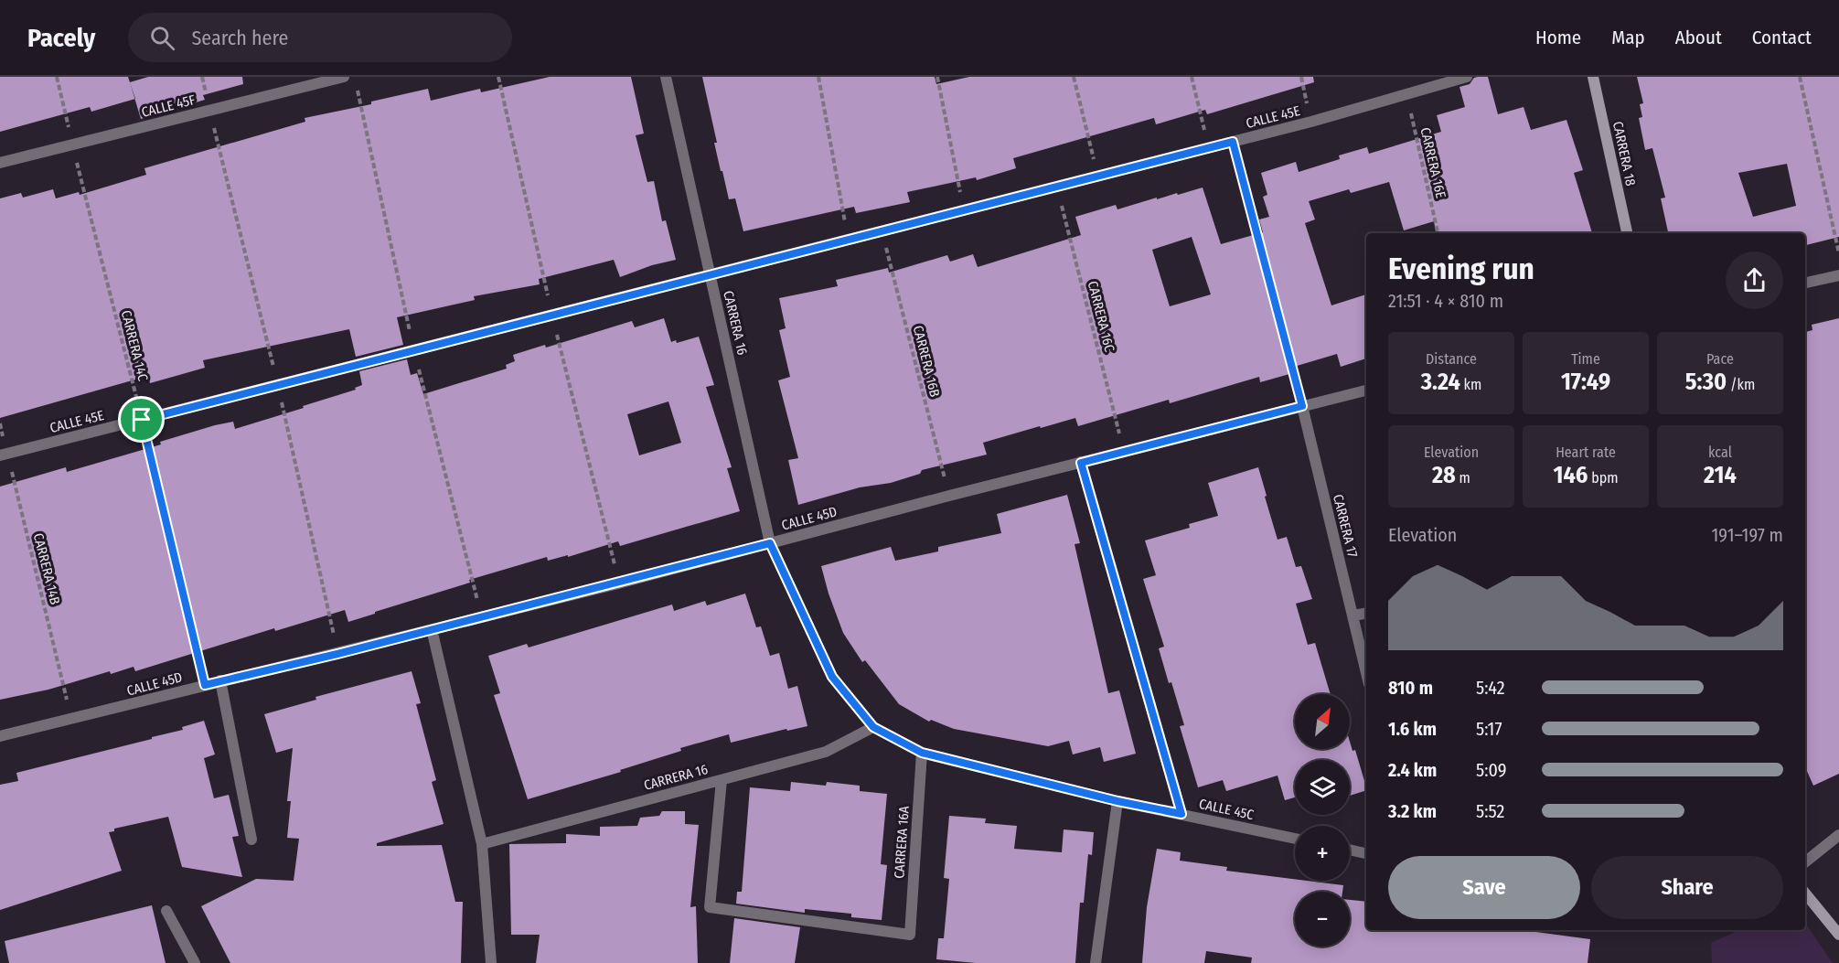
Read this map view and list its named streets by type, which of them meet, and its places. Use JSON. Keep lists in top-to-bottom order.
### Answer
{
  "streets": {
    "street": [
      "CALLE 45F",
      "CALLE 45E",
      "CARRERA 18",
      "CARRERA 16",
      "CALLE 45D",
      "CARRERA 17",
      "CALLE 45C",
      "CARRERA 16A"
    ],
    "path": [
      "CARRERA 16E",
      "CARRERA 16C",
      "CARRERA 14C",
      "CARRERA 16B",
      "CARRERA 14B"
    ]
  },
  "crossings": [
    ["CALLE 45F", "CARRERA 14C"],
    ["CALLE 45E", "CARRERA 16E"],
    ["CALLE 45E", "CARRERA 16C"],
    ["CALLE 45E", "CARRERA 16"],
    ["CALLE 45E", "CARRERA 14C"],
    ["CALLE 45E", "CARRERA 16B"],
    ["CALLE 45E", "CARRERA 14B"],
    ["CARRERA 16C", "CALLE 45D"],
    ["CARRERA 16", "CALLE 45D"],
    ["CARRERA 16", "CALLE 45C"],
    ["CARRERA 16", "CARRERA 16A"],
    ["CARRERA 14C", "CALLE 45D"],
    ["CARRERA 16B", "CALLE 45D"],
    ["CALLE 45D", "CARRERA 17"],
    ["CALLE 45D", "CARRERA 14B"],
    ["CALLE 45D", "CALLE 45C"],
    ["CALLE 45C", "CARRERA 16A"]
  ],
  "north": "top right",
  "page": {
    "header": "Pacely",
    "search": "Search here",
    "nav": [
      "Home",
      "Map",
      "About",
      "Contact"
    ],
    "heading": ["Evening run", "21:51 · 4 × 810 m"],
    "stats": [
      ["Distance", "3.24 km"],
      ["Time", "17:49"],
      ["Pace", "5:30 /km"],
      ["Elevation", "28 m"],
      ["Heart rate", "146 bpm"],
      ["kcal", "214"]
    ],
    "chart": ["Elevation", "191–197 m"],
    "list": [
      {
        "name": "810 m",
        "note": "5:42"
      },
      {
        "name": "1.6 km",
        "note": "5:17"
      },
      {
        "name": "2.4 km",
        "note": "5:09"
      },
      {
        "name": "3.2 km",
        "note": "5:52"
      }
    ],
    "map_buttons": ["+", "−"],
    "buttons": ["Save", "Share"]
  }
}
